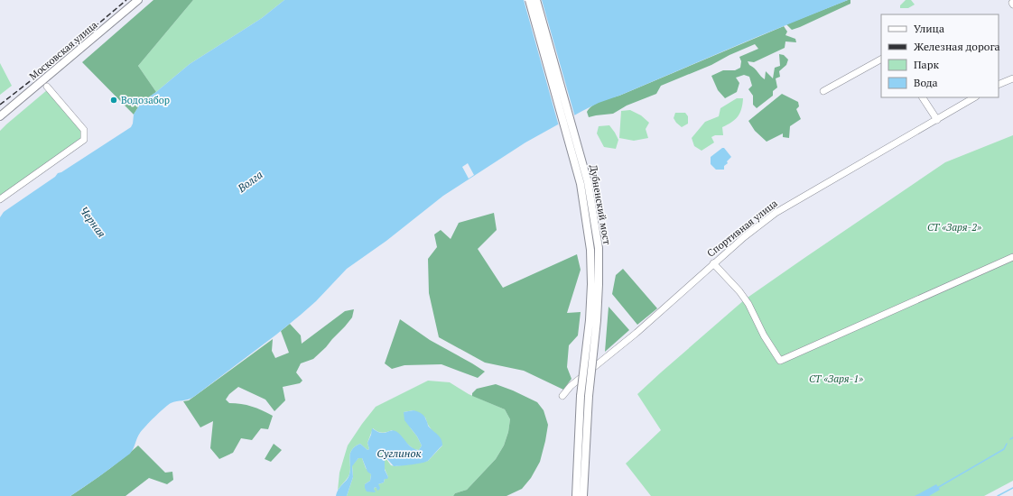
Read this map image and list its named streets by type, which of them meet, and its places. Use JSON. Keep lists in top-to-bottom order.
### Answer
{
  "streets": {
    "main road": ["Московская улица", "Дубненский мост"],
    "street": ["Спортивная улица"]
  },
  "water": ["Волга", "Черная", "Суглинок"],
  "parks": ["СТ «Заря-2»", "СТ «Заря-1»"],
  "places": ["Водозабор"],
  "legend": [
    "Улица",
    "Железная дорога",
    "Парк",
    "Вода"
  ]
}
